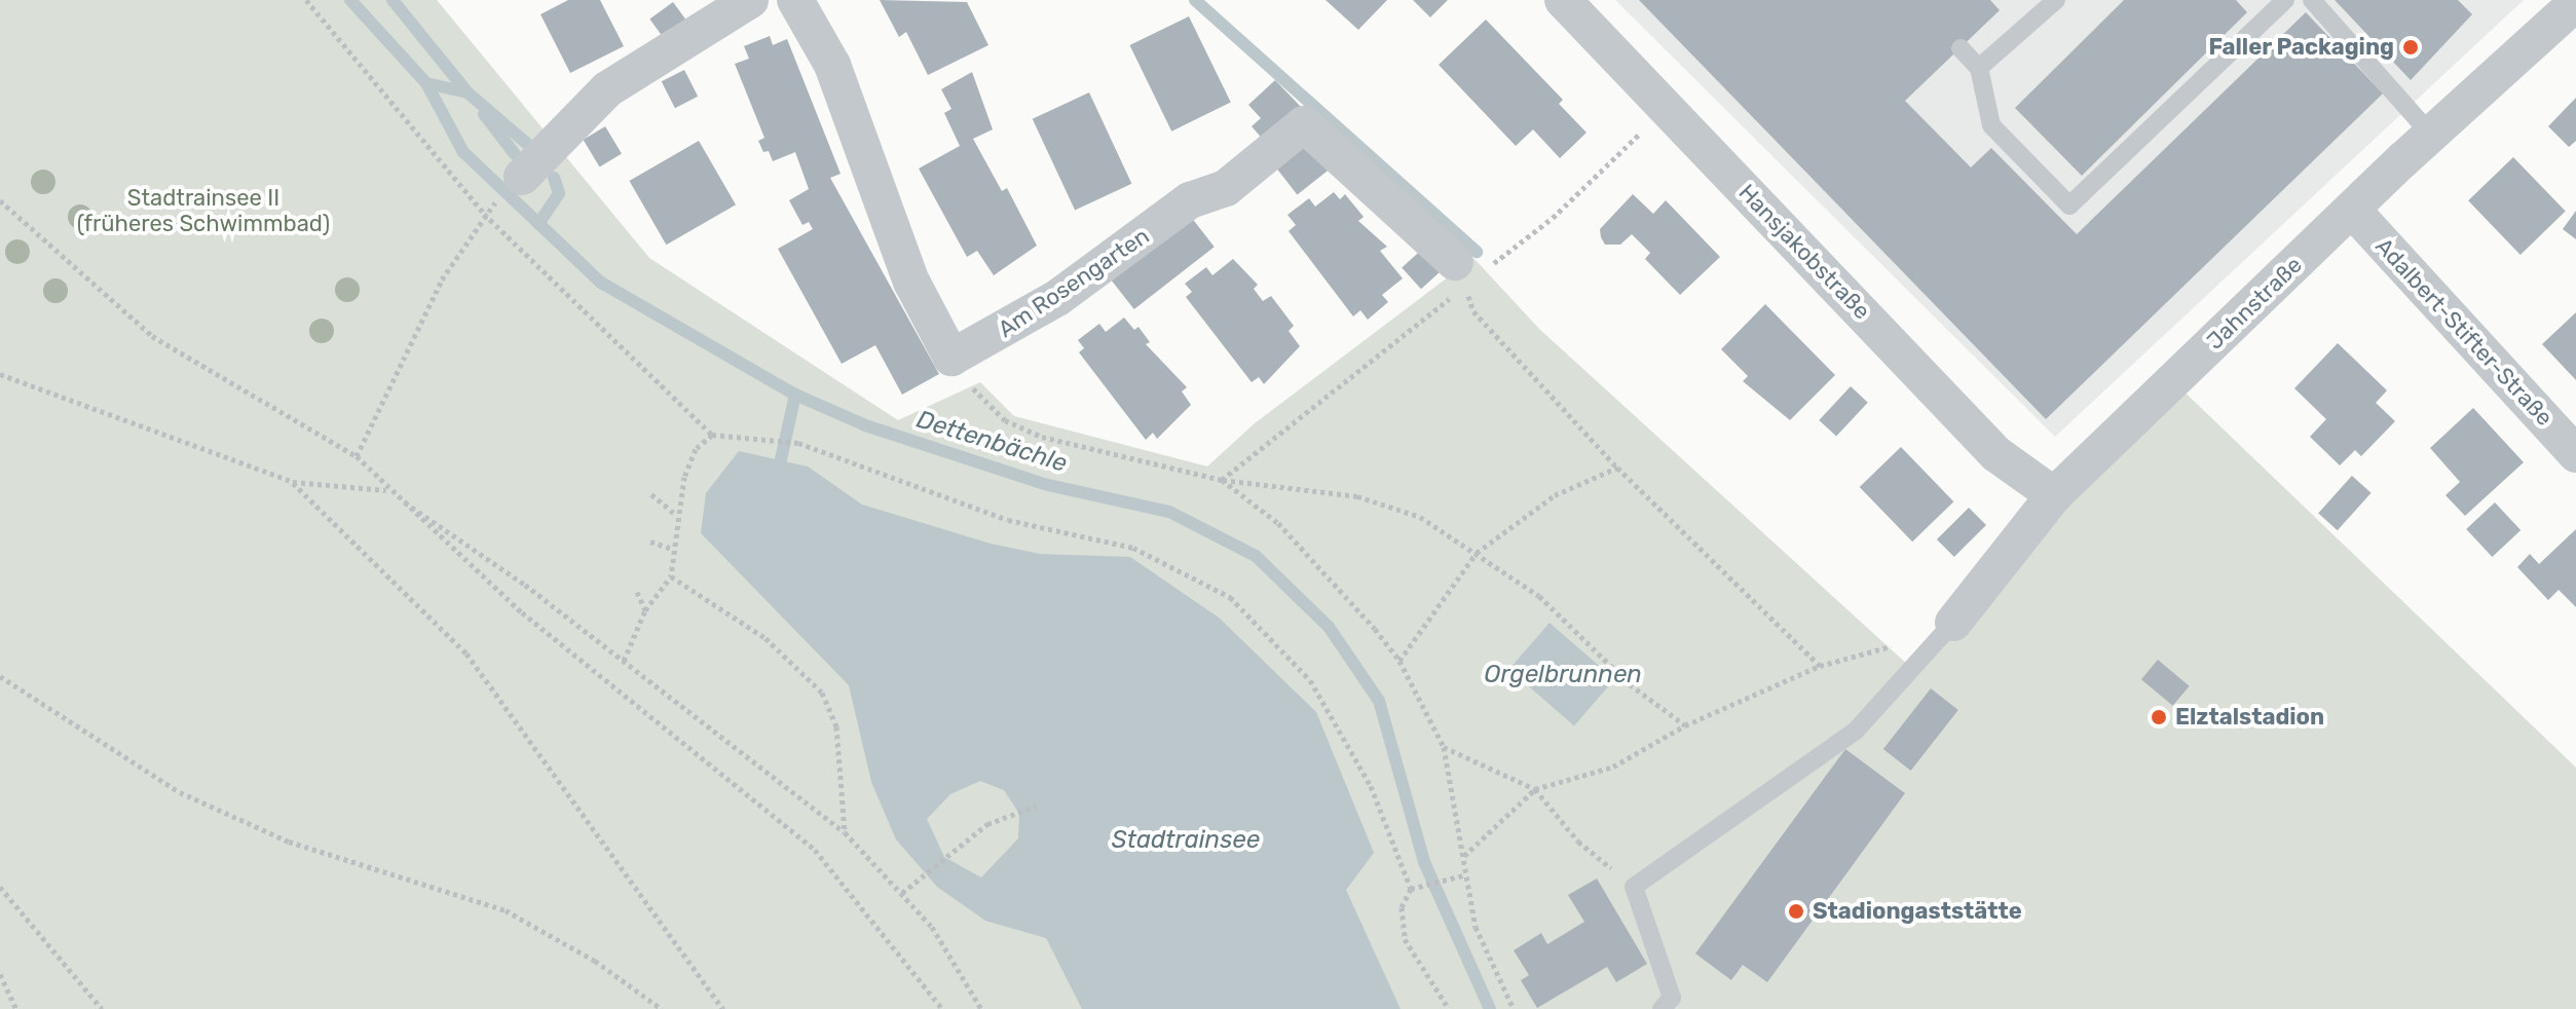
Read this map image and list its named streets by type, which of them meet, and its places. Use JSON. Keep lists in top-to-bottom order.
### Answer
{
  "streets": {
    "street": [
      "Hansjakobstraße",
      "Am Rosengarten",
      "Jahnstraße",
      "Adalbert-Stifter-Straße"
    ]
  },
  "crossings": [
    ["Hansjakobstraße", "Jahnstraße"],
    ["Jahnstraße", "Adalbert-Stifter-Straße"]
  ],
  "water": ["Dettenbächle", "Orgelbrunnen", "Stadtrainsee"],
  "parks": ["Stadtrainsee II (früheres Schwimmbad)"],
  "places": ["Faller Packaging", "Elztalstadion", "Stadiongaststätte"]
}
